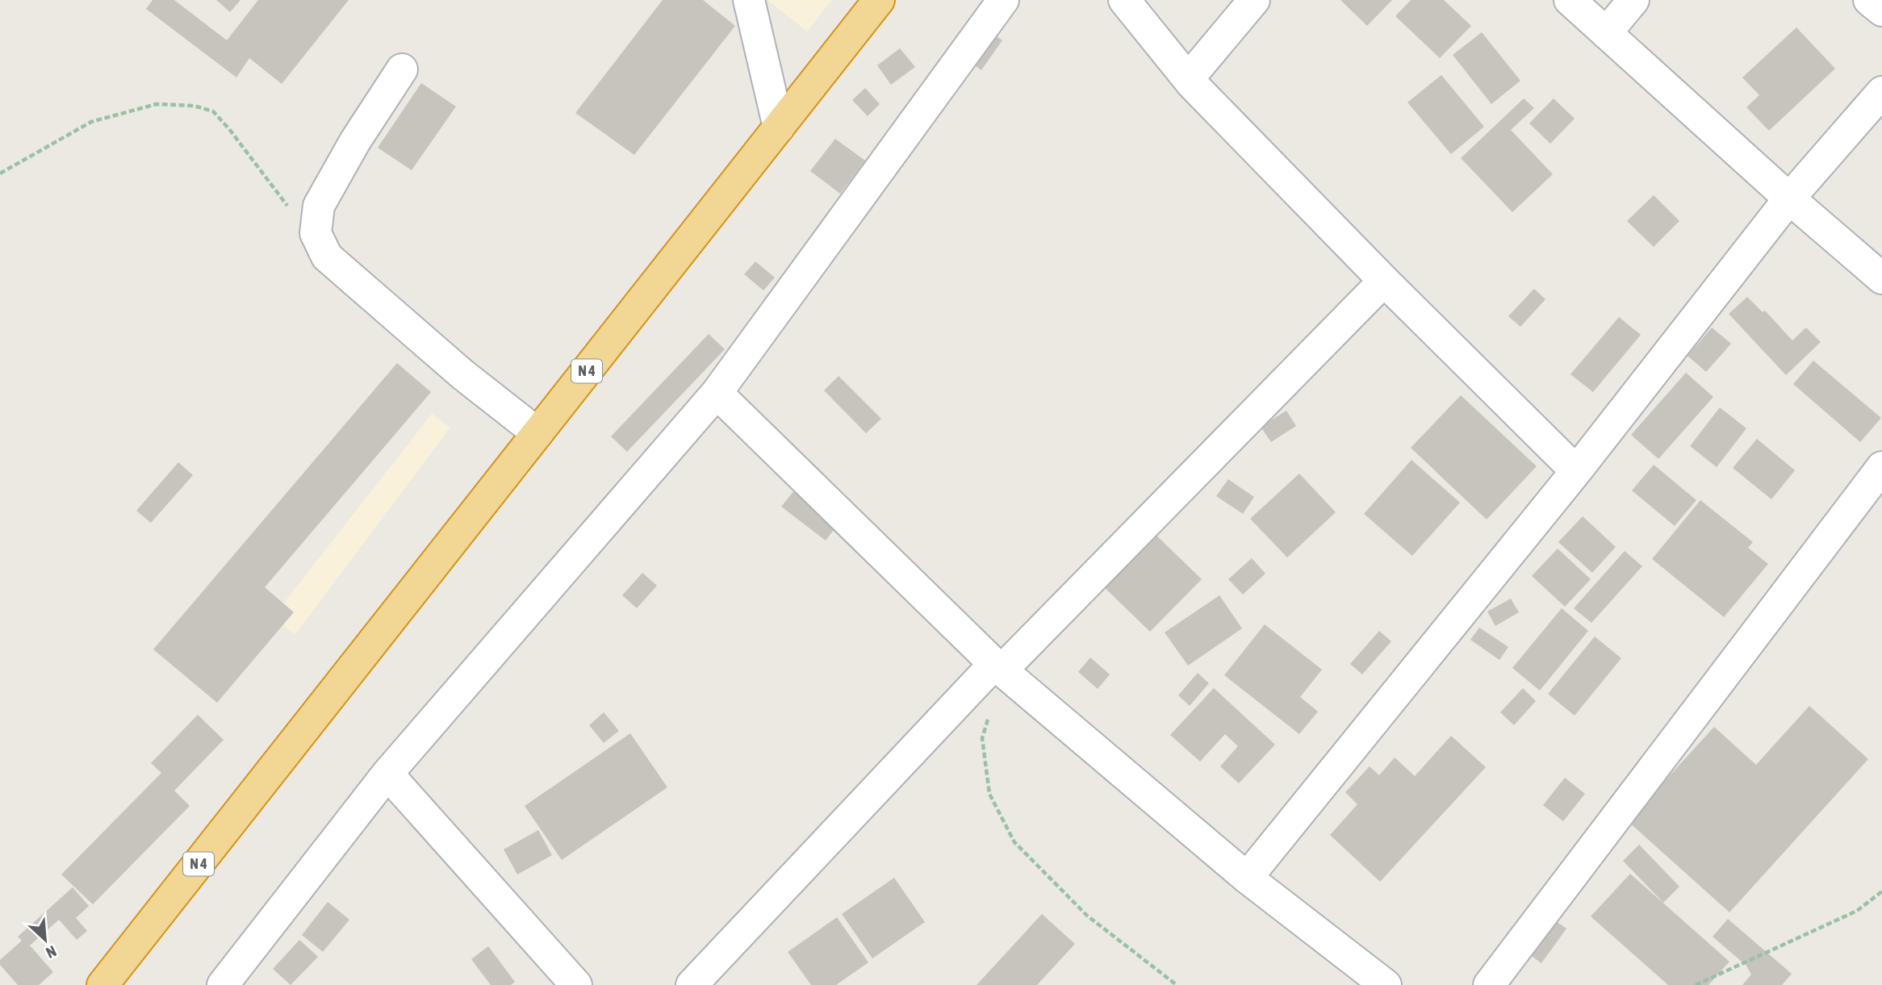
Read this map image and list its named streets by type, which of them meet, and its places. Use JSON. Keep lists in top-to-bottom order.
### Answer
{
  "streets": {
    "highway": ["N 4"]
  },
  "north": "bottom right"
}
